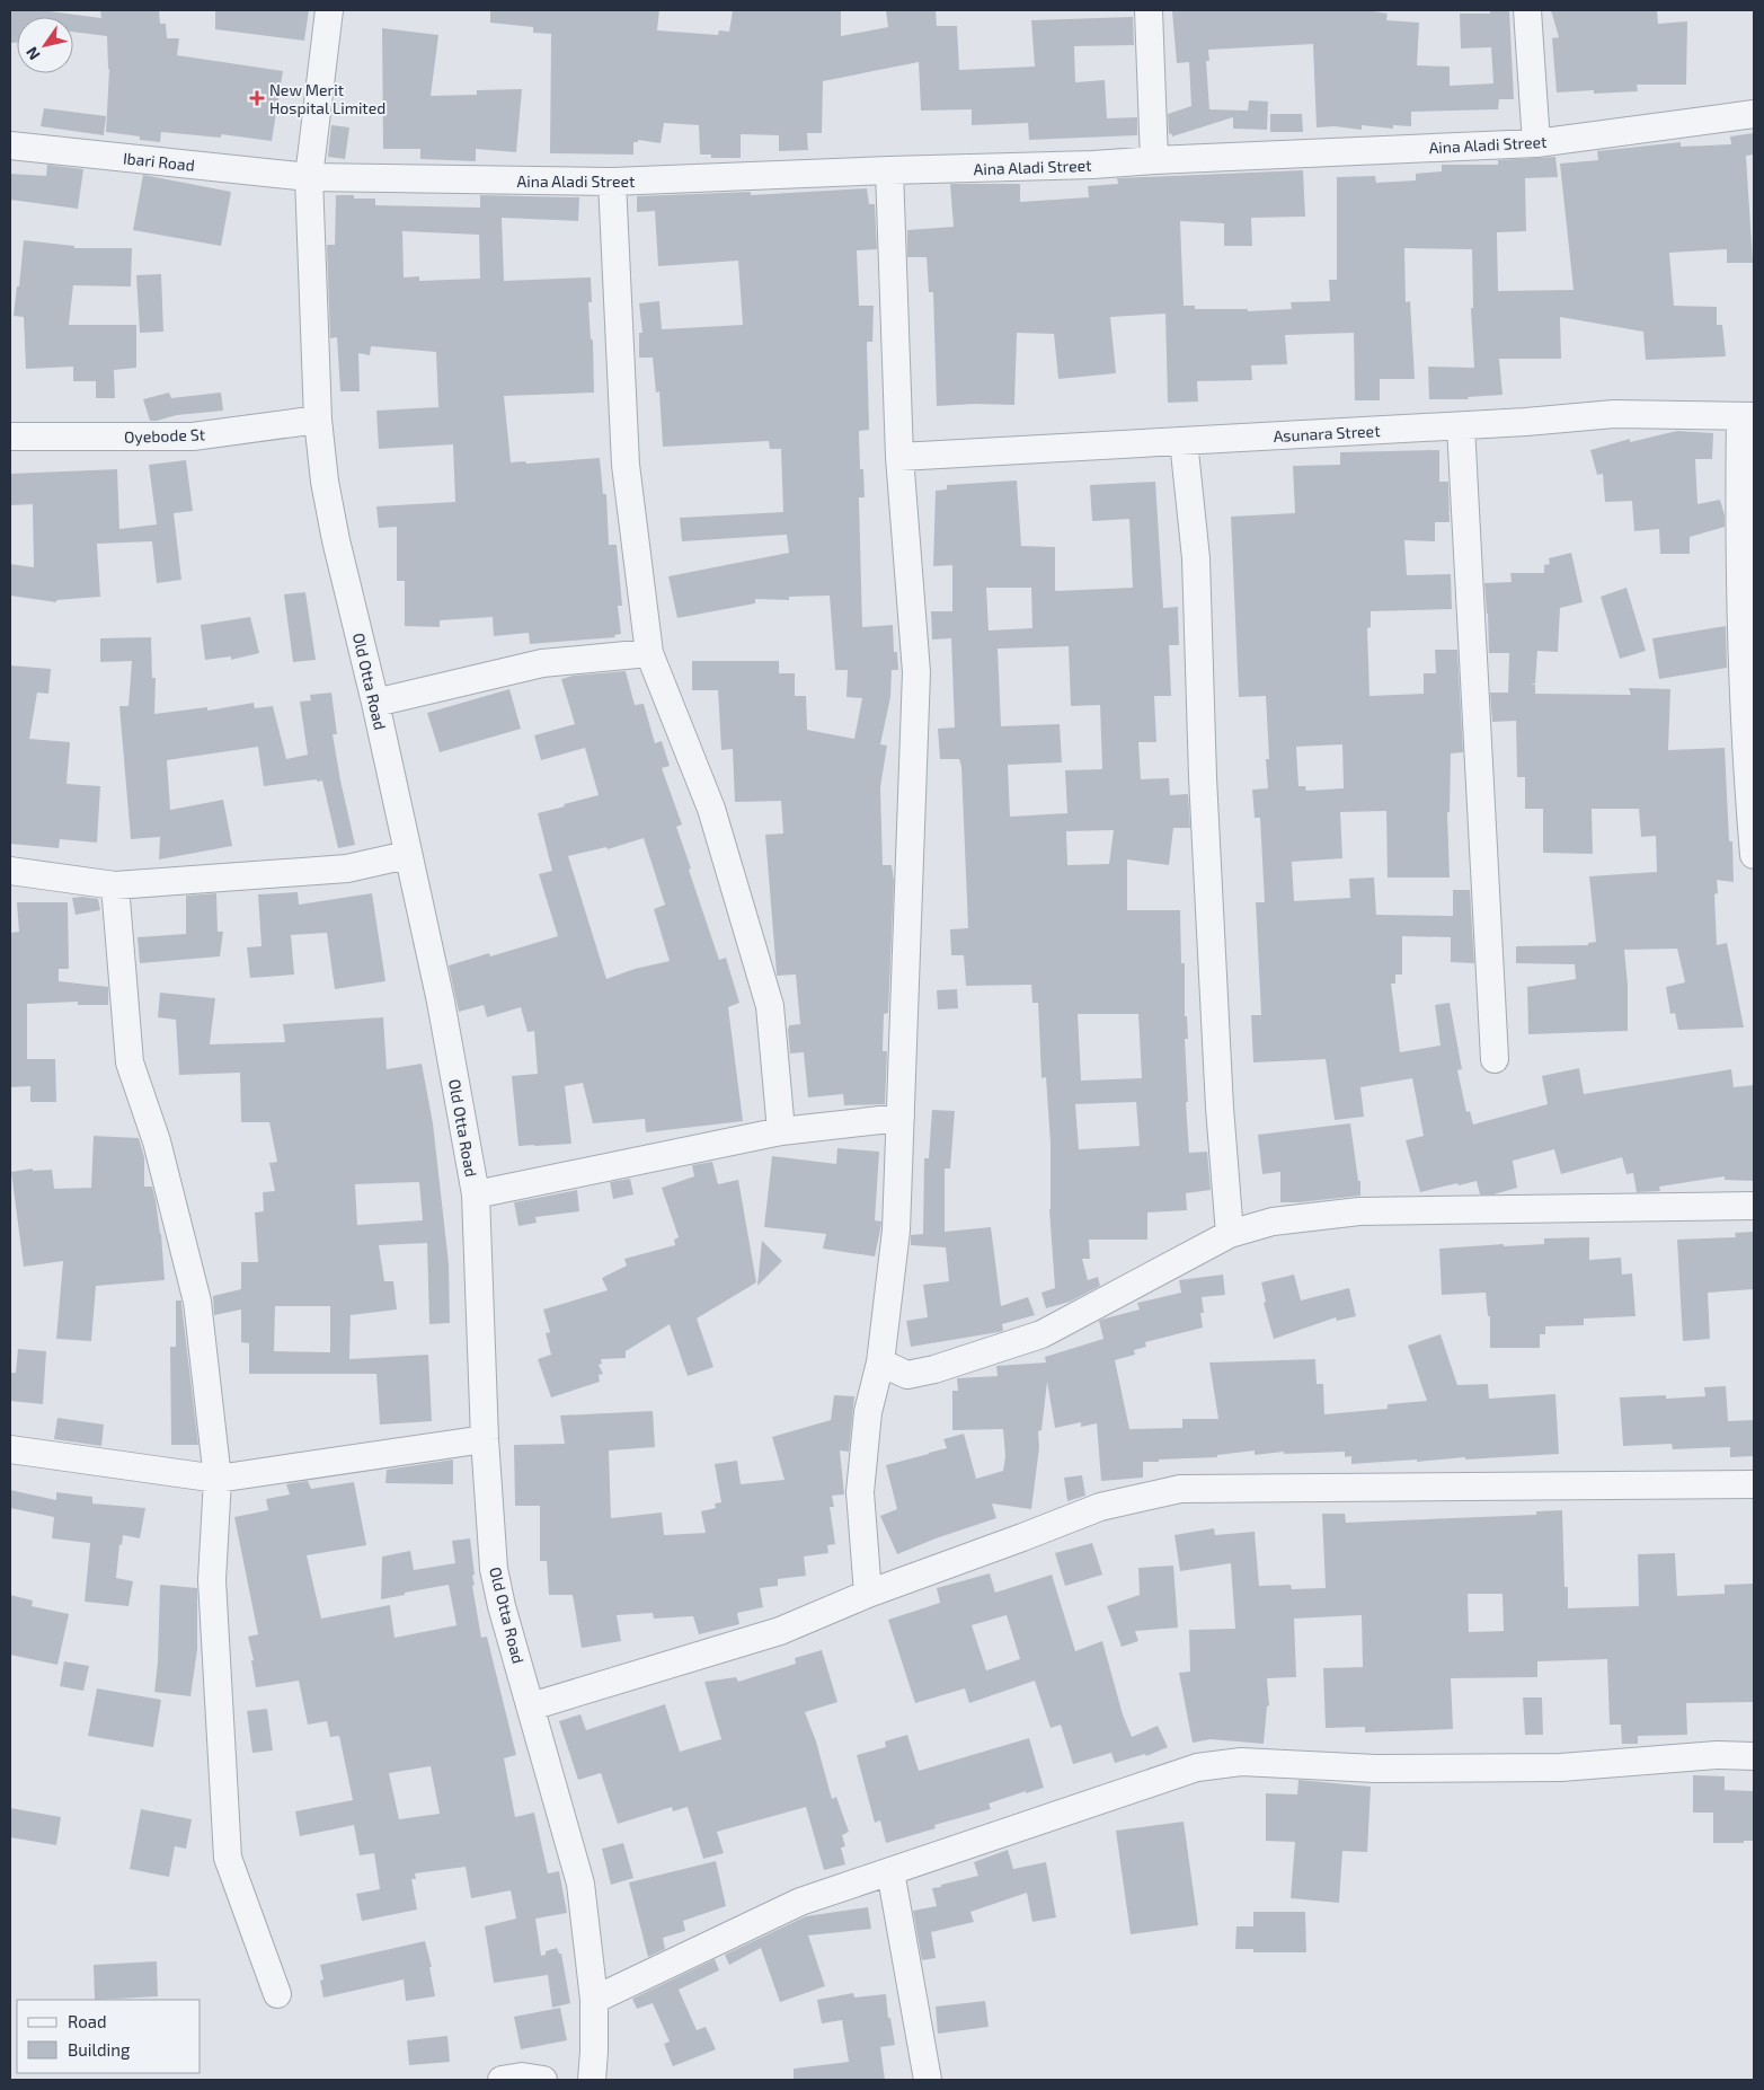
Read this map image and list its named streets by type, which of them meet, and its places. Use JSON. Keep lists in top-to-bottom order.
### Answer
{
  "streets": {
    "street": [
      "Aina Aladi Street",
      "Ibari Road",
      "Asunara Street",
      "Oyebode St",
      "Old Otta Road"
    ]
  },
  "crossings": [
    ["Aina Aladi Street", "Ibari Road"],
    ["Aina Aladi Street", "Old Otta Road"],
    ["Ibari Road", "Old Otta Road"],
    ["Oyebode St", "Old Otta Road"]
  ],
  "places": {
    "health": ["New Merit Hospital Limited"]
  },
  "legend": ["Road", "Building"],
  "north": "bottom left"
}
